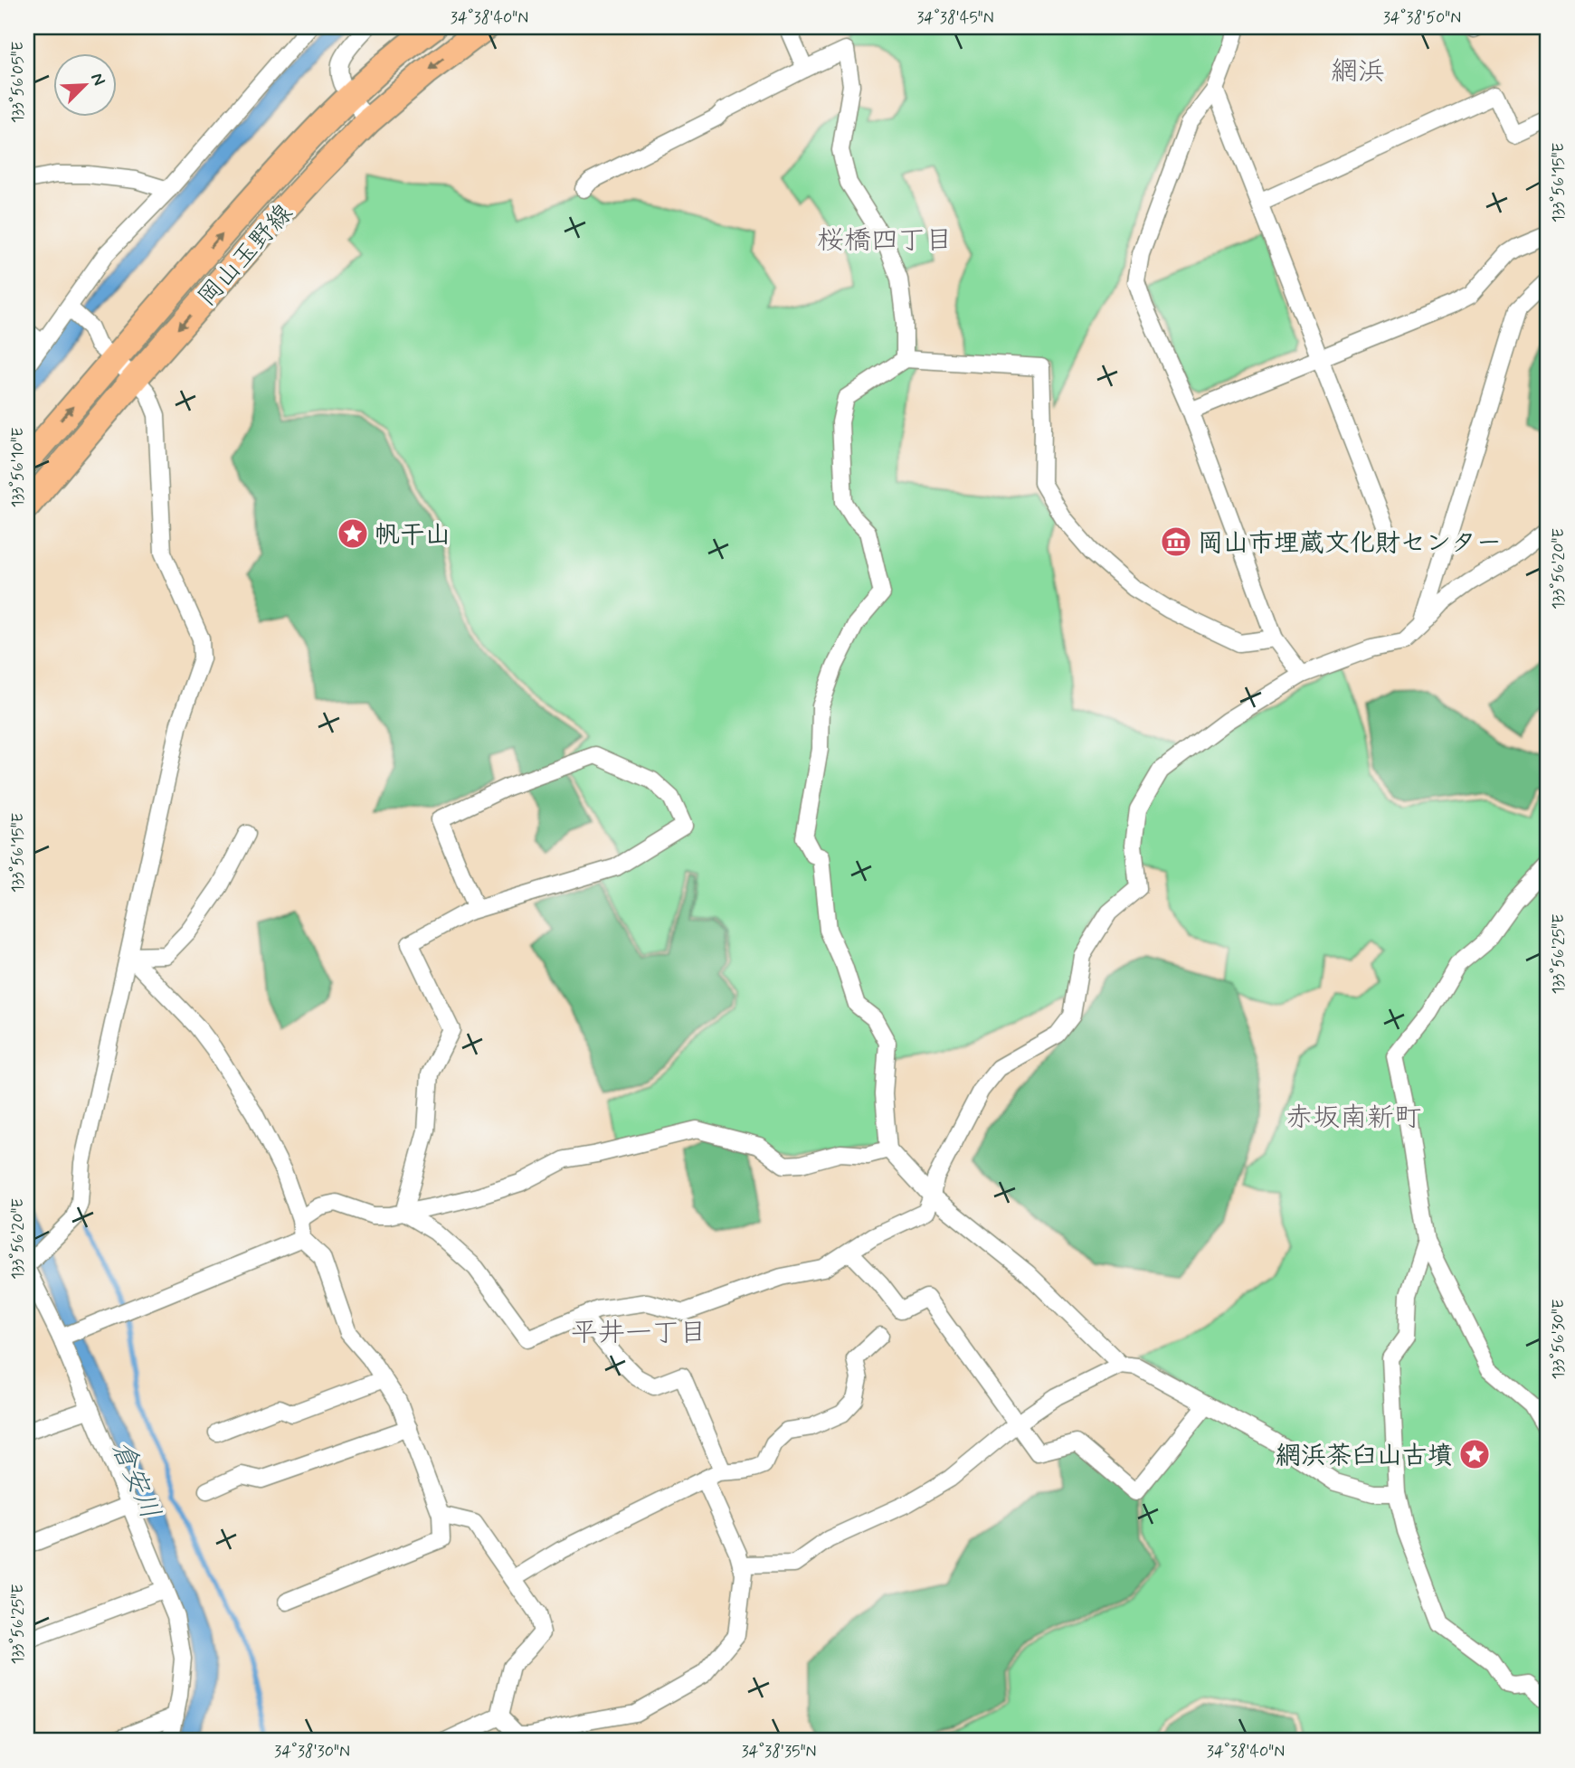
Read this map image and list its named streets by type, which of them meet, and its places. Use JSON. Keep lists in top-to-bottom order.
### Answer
{
  "streets": {
    "main road": ["岡山玉野線"]
  },
  "districts": [
    "網浜",
    "桜橋四丁目",
    "赤坂南新町",
    "平井一丁目"
  ],
  "water": ["倉安川"],
  "places": {
    "place": ["帆干山", "網浜茶臼山古墳"],
    "museum": ["岡山市埋蔵文化財センター"]
  },
  "north": "top right",
  "coordinates": [
    "34°38'40\"N",
    "34°38'45\"N",
    "34°38'50\"N",
    "133°56'05\"E",
    "133°56'15\"E",
    "133°56'10\"E",
    "133°56'20\"E",
    "133°56'25\"E",
    "133°56'30\"E",
    "34°38'30\"N",
    "34°38'35\"N"
  ]
}
